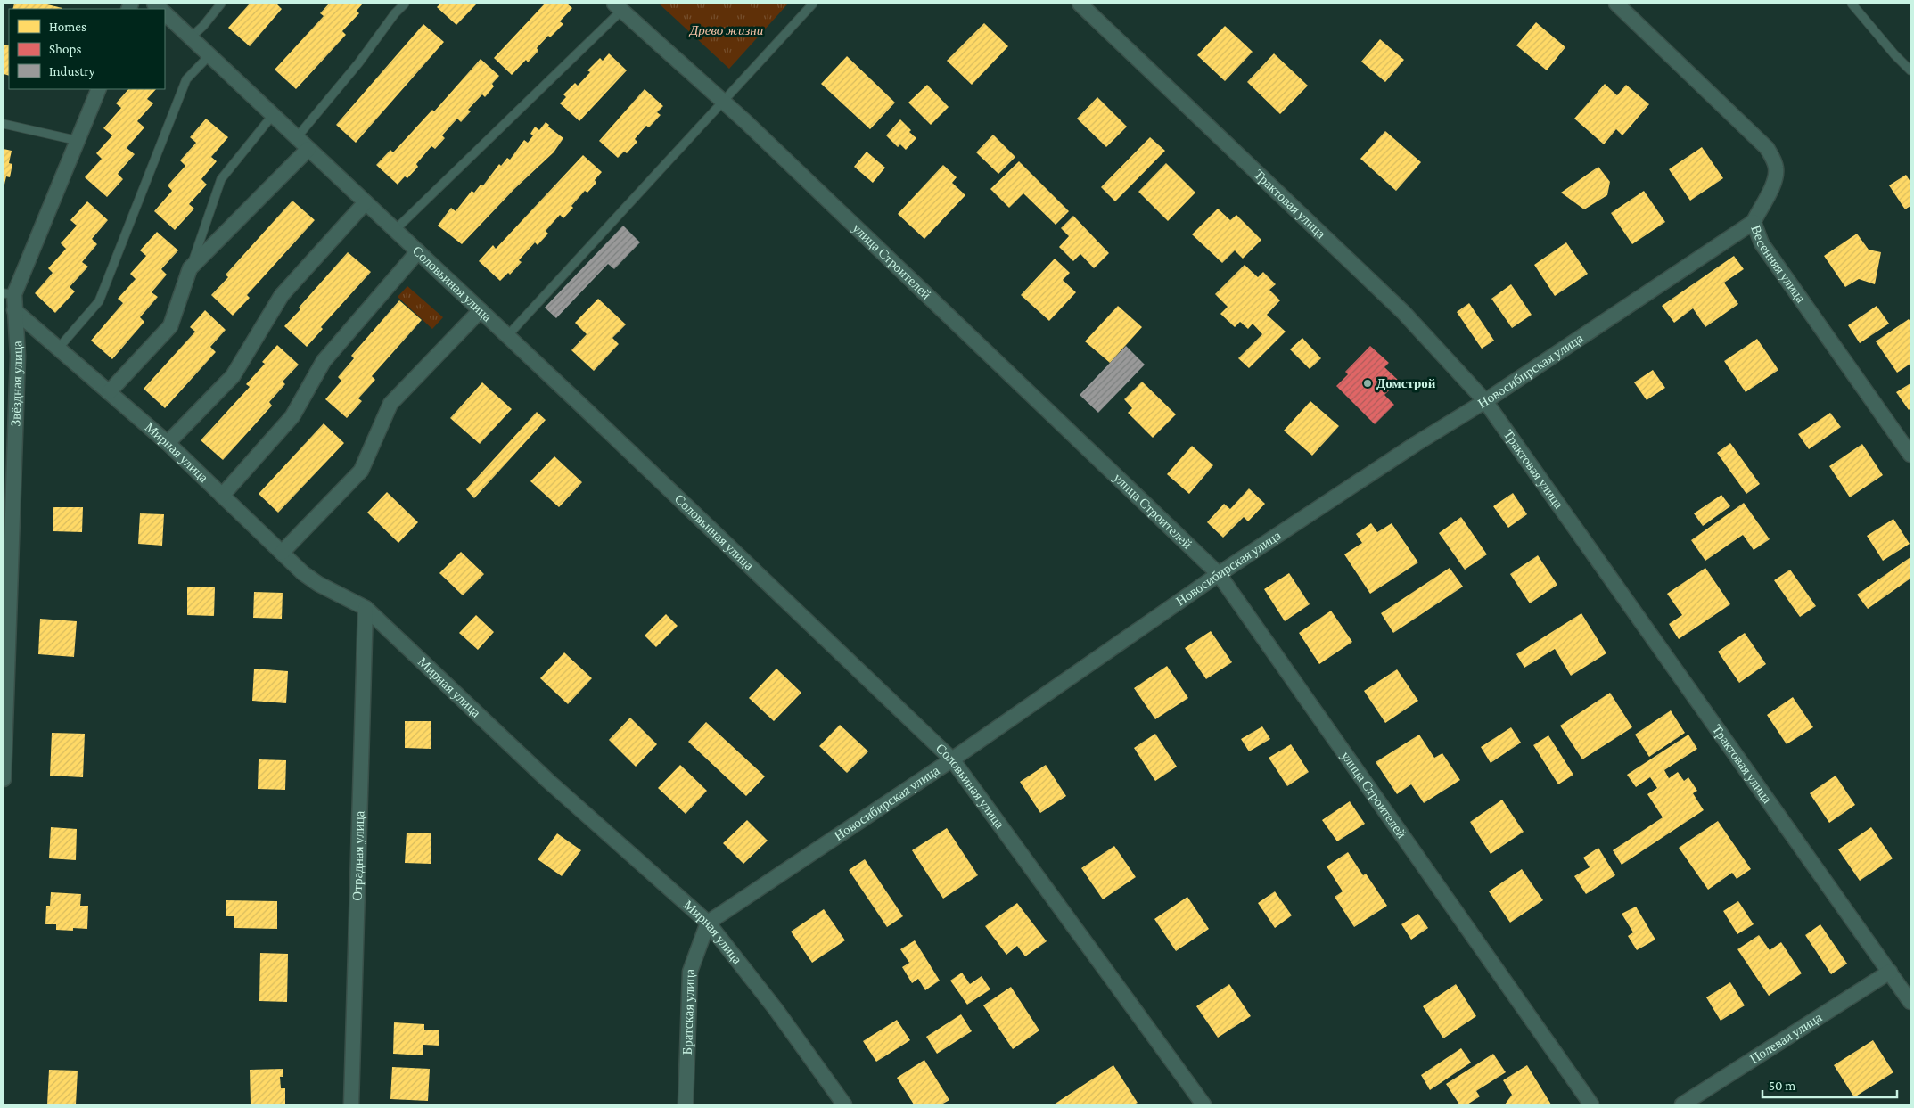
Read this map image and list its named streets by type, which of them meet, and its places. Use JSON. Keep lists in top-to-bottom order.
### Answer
{
  "streets": {
    "street": [
      "Трактовая улица",
      "улица Строителей",
      "Весенняя улица",
      "Соловьиная улица",
      "Новосибирская улица",
      "Звёздная улица",
      "Мирная улица",
      "Отрадная улица",
      "Братская улица",
      "Полевая улица"
    ]
  },
  "crossings": [
    ["Трактовая улица", "Новосибирская улица"],
    ["Трактовая улица", "Полевая улица"],
    ["улица Строителей", "Новосибирская улица"],
    ["Весенняя улица", "Новосибирская улица"],
    ["Соловьиная улица", "Новосибирская улица"],
    ["Новосибирская улица", "Мирная улица"],
    ["Новосибирская улица", "Братская улица"],
    ["Звёздная улица", "Мирная улица"],
    ["Мирная улица", "Отрадная улица"],
    ["Мирная улица", "Братская улица"]
  ],
  "parks": ["Древо жизни"],
  "places": ["Домстрой"],
  "legend": ["Homes", "Shops", "Industry"],
  "scale_bar": "50 m"
}
